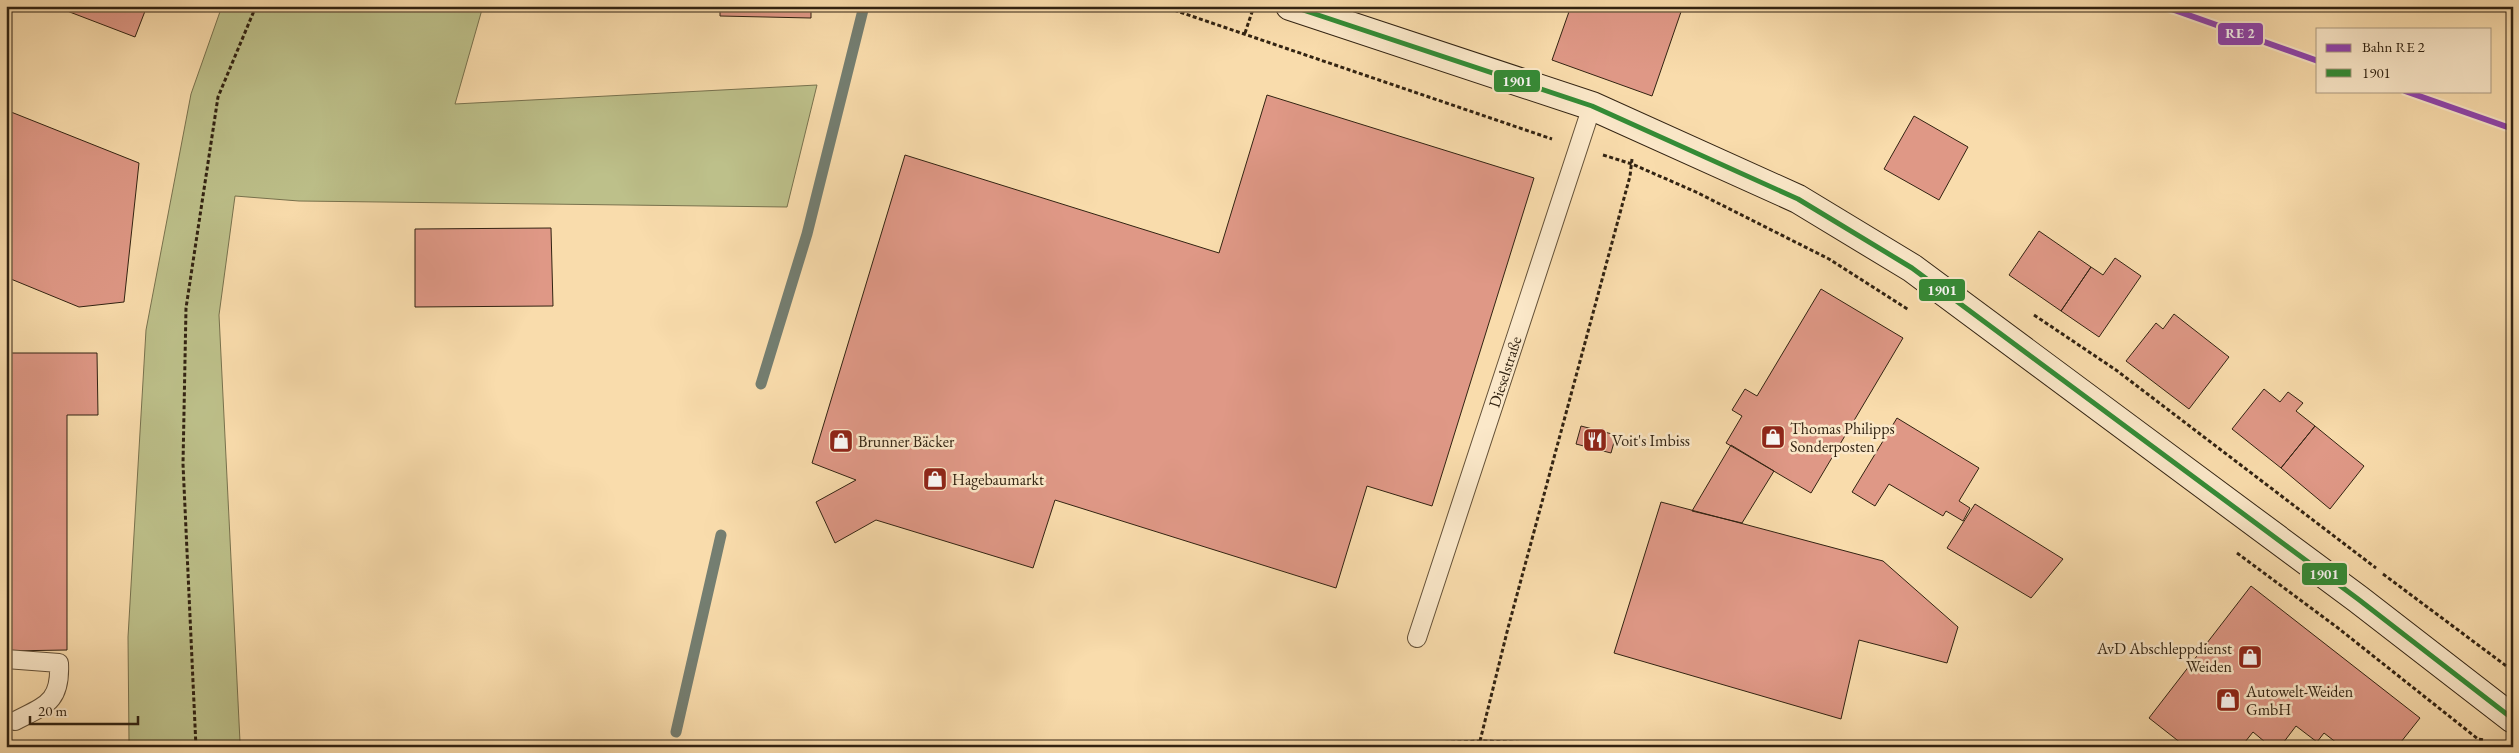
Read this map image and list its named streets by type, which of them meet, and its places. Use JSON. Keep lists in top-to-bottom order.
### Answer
{
  "streets": {
    "lane": ["Dieselstraße"]
  },
  "places": {
    "shop": [
      "Thomas Philipps Sonderposten",
      "Brunner Bäcker",
      "Hagebaumarkt",
      "AvD Abschleppdienst Weiden",
      "Autowelt-Weiden GmbH"
    ],
    "restaurant": ["Voit's Imbiss"]
  },
  "lines": ["transit line 1901"],
  "legend": ["Bahn RE 2", "1901"],
  "scale_bar": "20 m"
}
